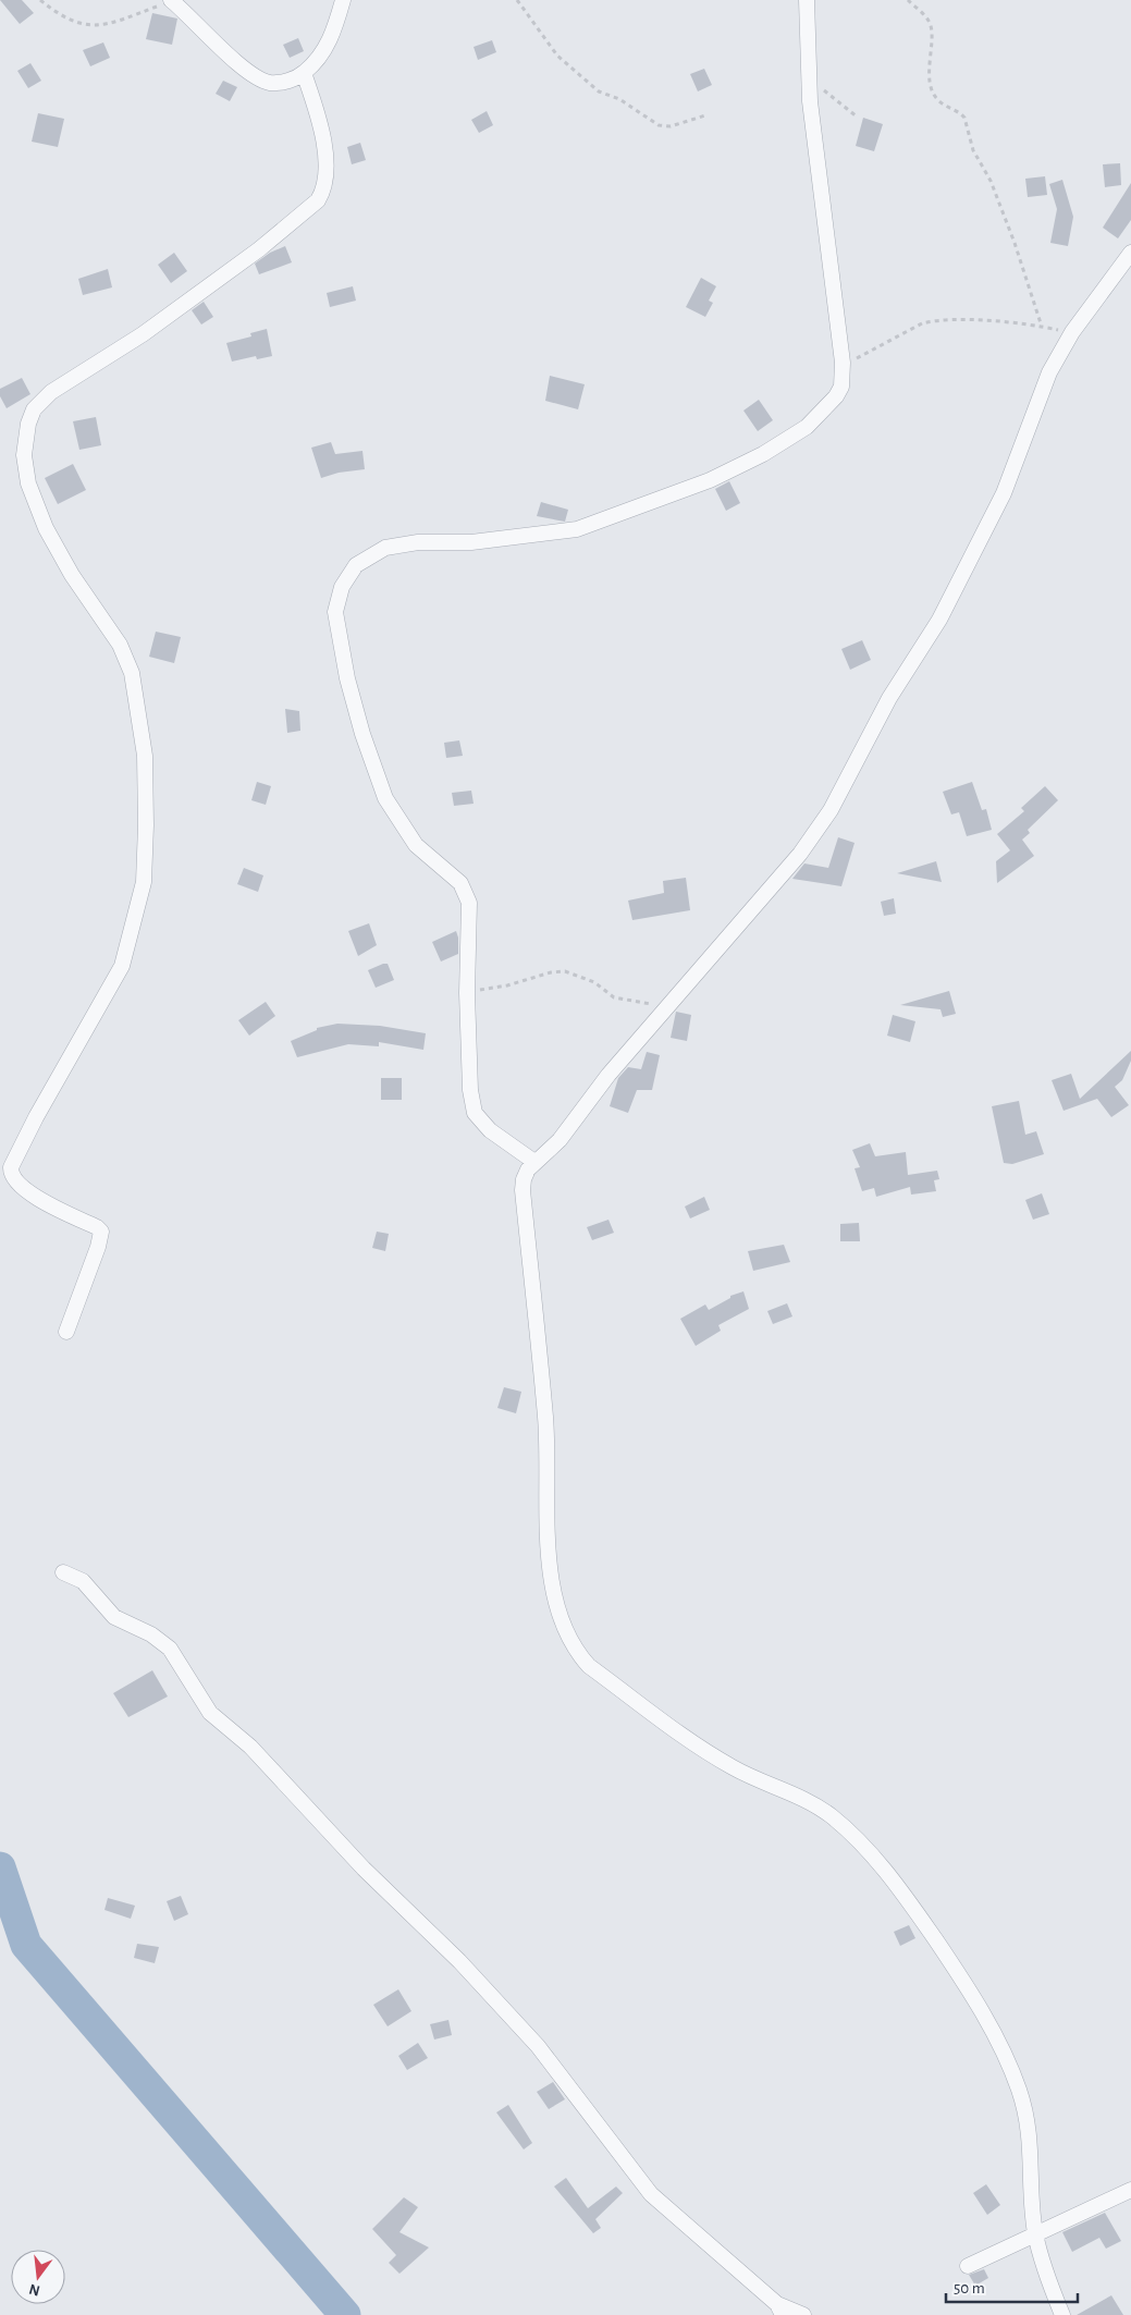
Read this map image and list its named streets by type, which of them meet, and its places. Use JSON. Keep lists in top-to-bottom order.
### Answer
{
  "scale_bar": "50 m",
  "north": "bottom"
}
